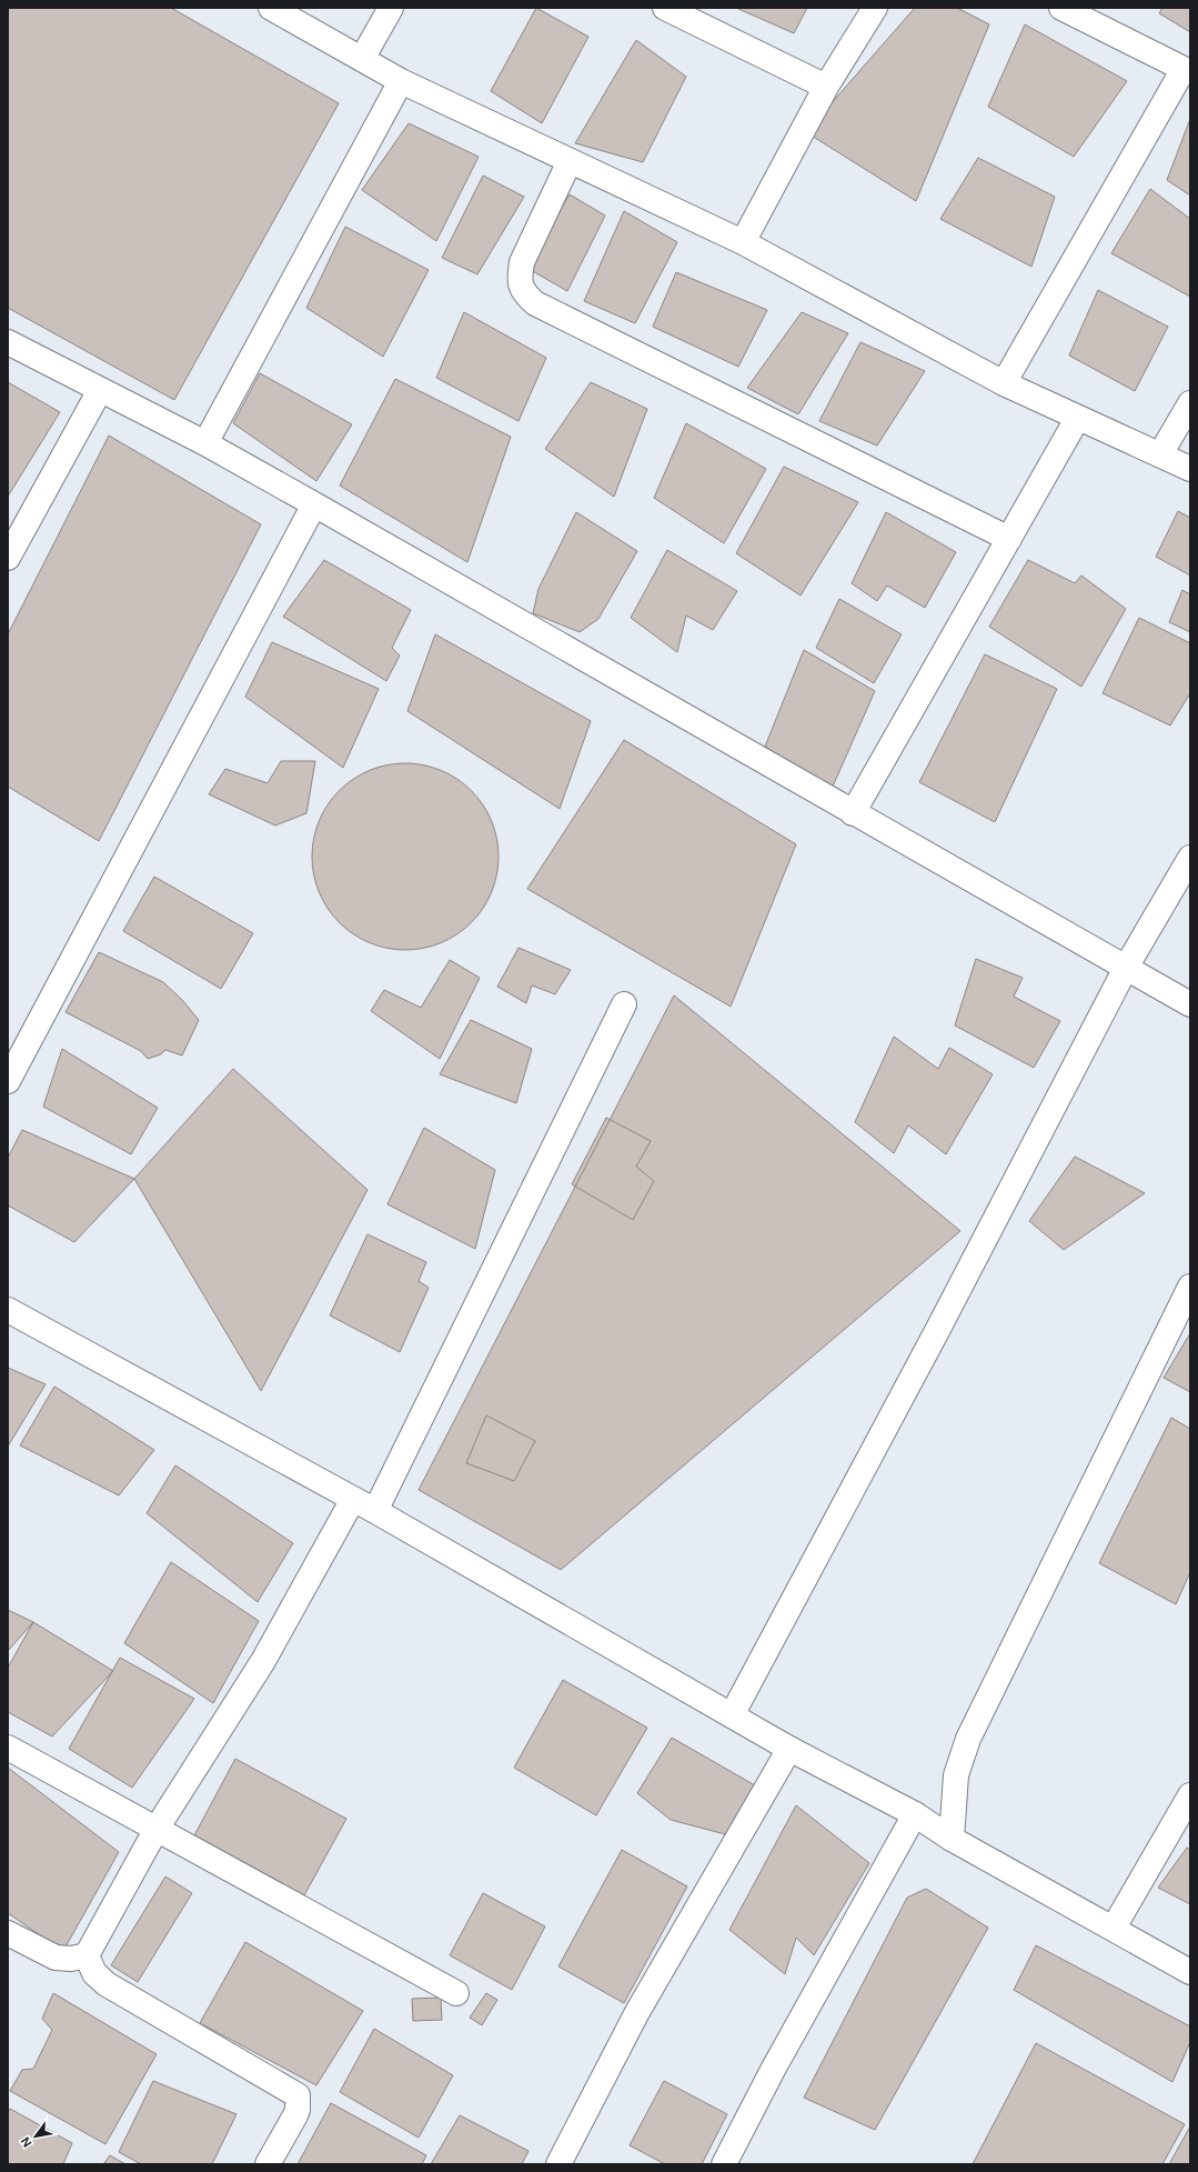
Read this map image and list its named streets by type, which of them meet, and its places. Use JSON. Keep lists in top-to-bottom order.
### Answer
{
  "north": "bottom left"
}
